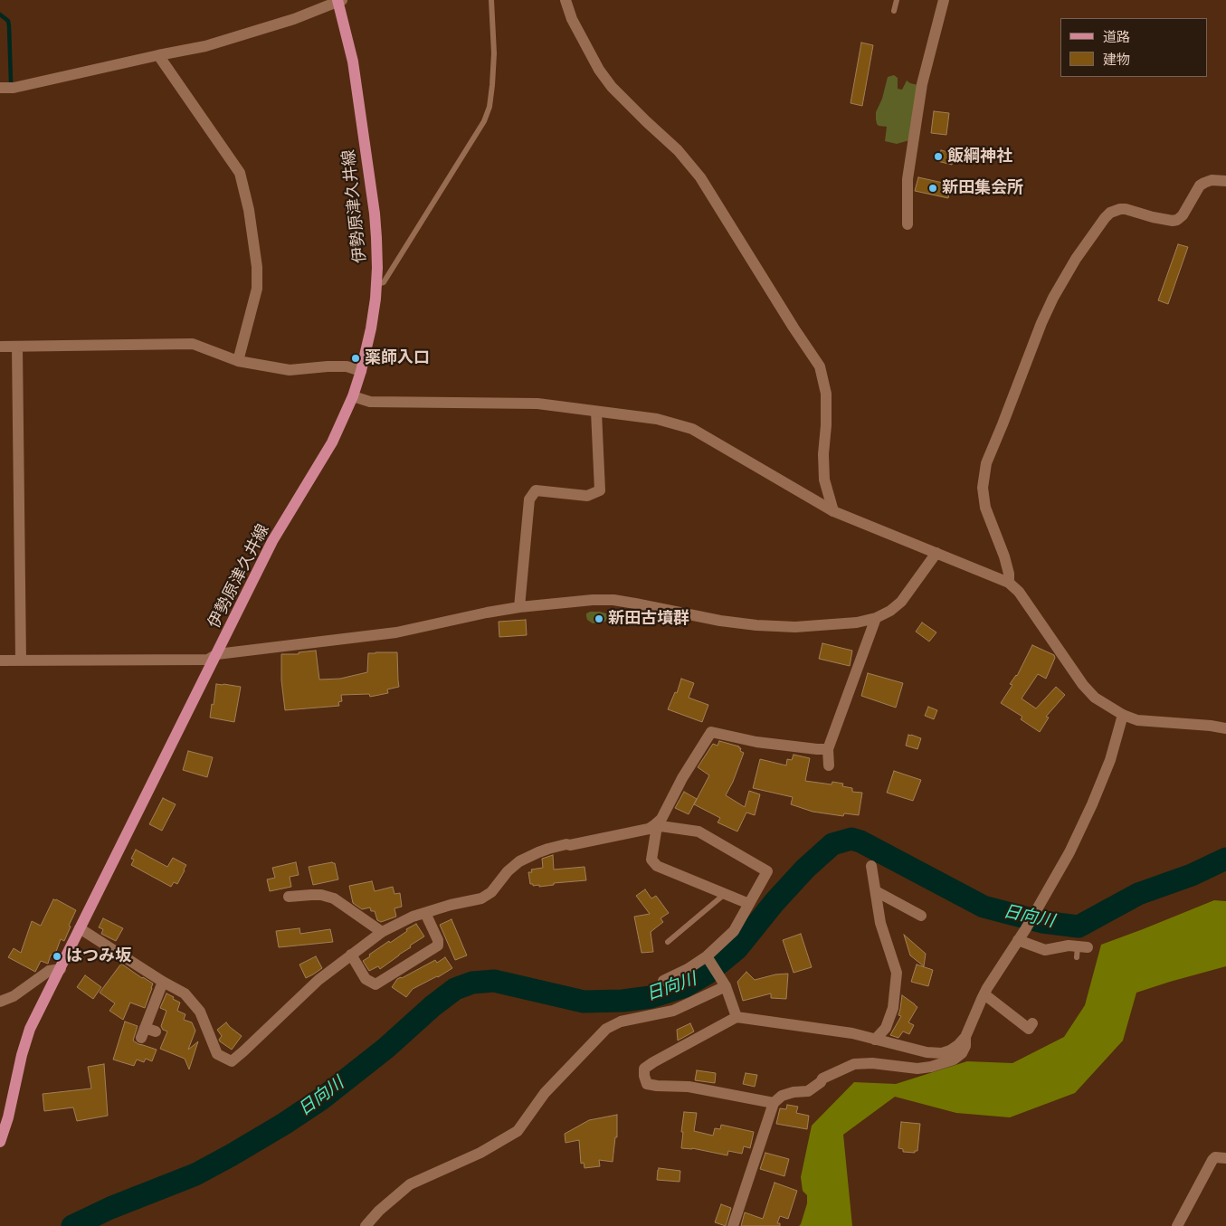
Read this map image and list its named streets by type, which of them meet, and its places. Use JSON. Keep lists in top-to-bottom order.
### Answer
{
  "streets": {
    "main road": ["伊勢原津久井線"]
  },
  "water": ["日向川"],
  "places": [
    "飯綱神社",
    "新田集会所",
    "薬師入口",
    "新田古墳群",
    "はつみ坂"
  ],
  "legend": ["道路", "建物"]
}
